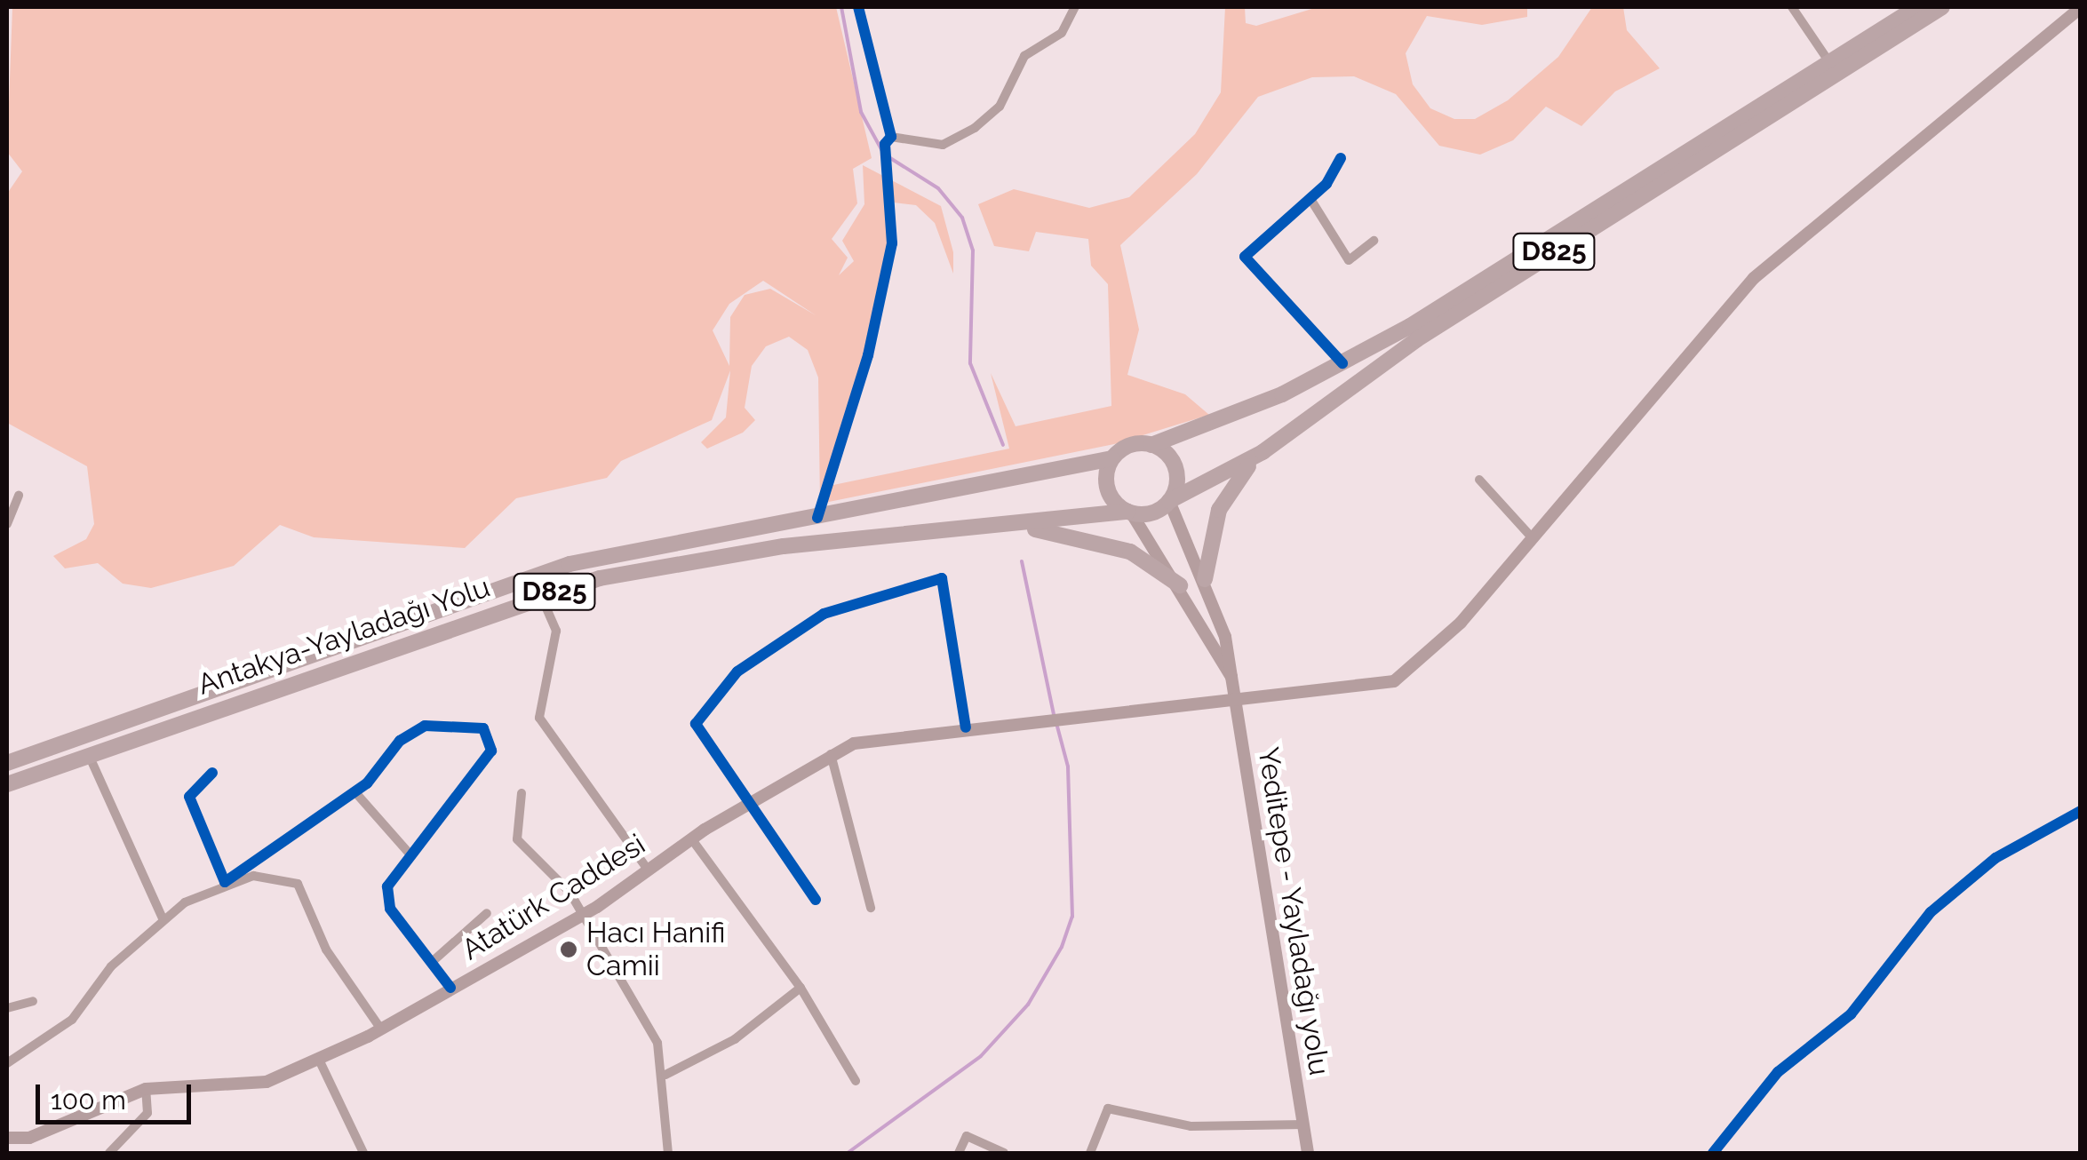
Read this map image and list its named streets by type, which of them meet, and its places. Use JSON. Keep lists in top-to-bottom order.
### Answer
{
  "streets": {
    "highway": ["D825", "Antakya-Yayladağı Yolu"],
    "main road": ["Atatürk Caddesi", "Yeditepe - Yayladağı yolu"]
  },
  "crossings": [
    ["D825", "Antakya-Yayladağı Yolu"],
    ["D825", "Yeditepe - Yayladağı yolu"],
    ["Antakya-Yayladağı Yolu", "Yeditepe - Yayladağı yolu"],
    ["Atatürk Caddesi", "Yeditepe - Yayladağı yolu"]
  ],
  "places": ["Hacı Hanifi Camii"],
  "scale_bar": "100 m"
}
